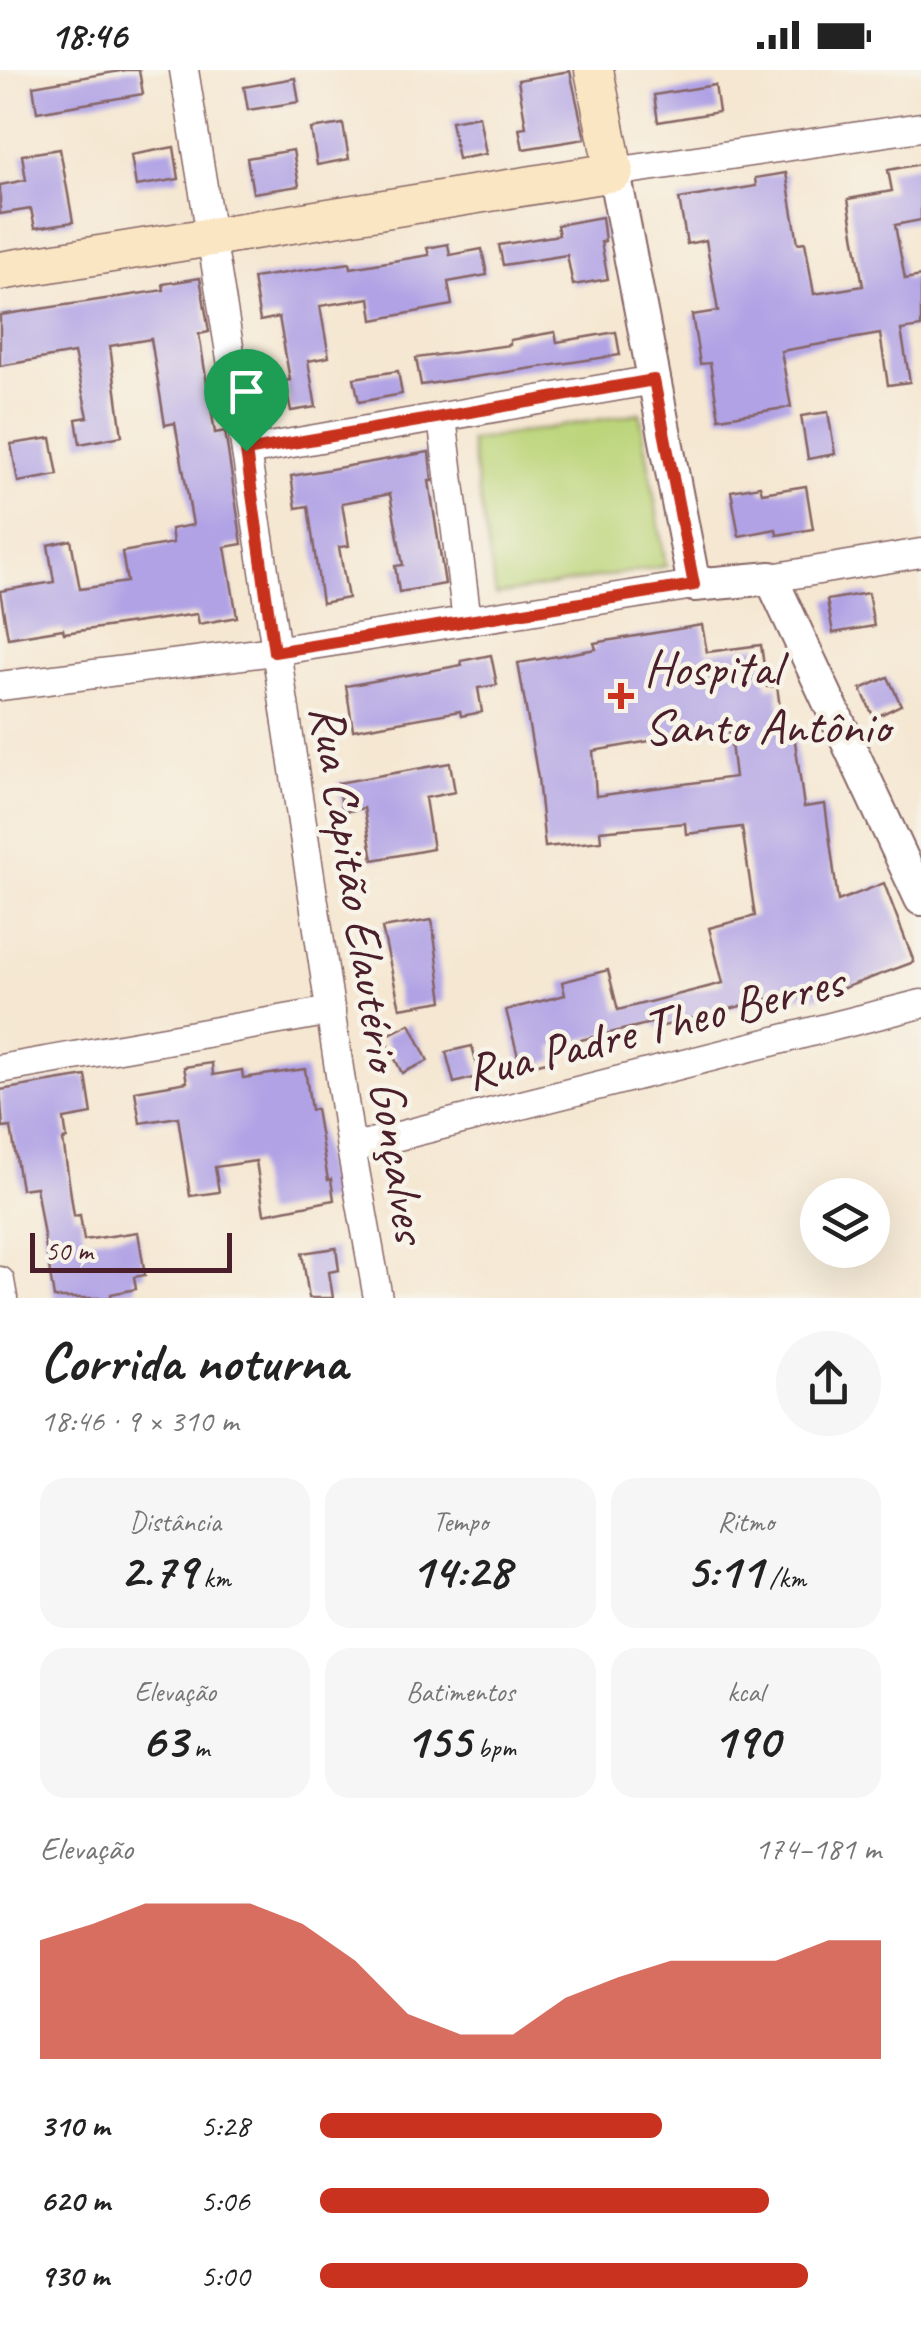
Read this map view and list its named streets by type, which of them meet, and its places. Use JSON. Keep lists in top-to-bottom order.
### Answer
{
  "streets": {
    "street": ["Rua Capitão Elautério Gonçalves", "Rua Padre Theo Berres"]
  },
  "crossings": [
    ["Rua Capitão Elautério Gonçalves", "Rua Padre Theo Berres"]
  ],
  "places": {
    "health": ["Hospital Santo Antônio"]
  },
  "scale_bar": "50 m",
  "page": {
    "status": "18:46",
    "scale": "50 m",
    "heading": ["Corrida noturna", "18:46 · 9 × 310 m"],
    "stats": [
      ["Distância", "2.79 km"],
      ["Tempo", "14:28"],
      ["Ritmo", "5:11 /km"],
      ["Elevação", "63 m"],
      ["Batimentos", "155 bpm"],
      ["kcal", "190"]
    ],
    "chart": ["Elevação", "174–181 m"],
    "list": [
      {
        "name": "310 m",
        "note": "5:28"
      },
      {
        "name": "620 m",
        "note": "5:06"
      },
      {
        "name": "930 m",
        "note": "5:00"
      }
    ]
  }
}
